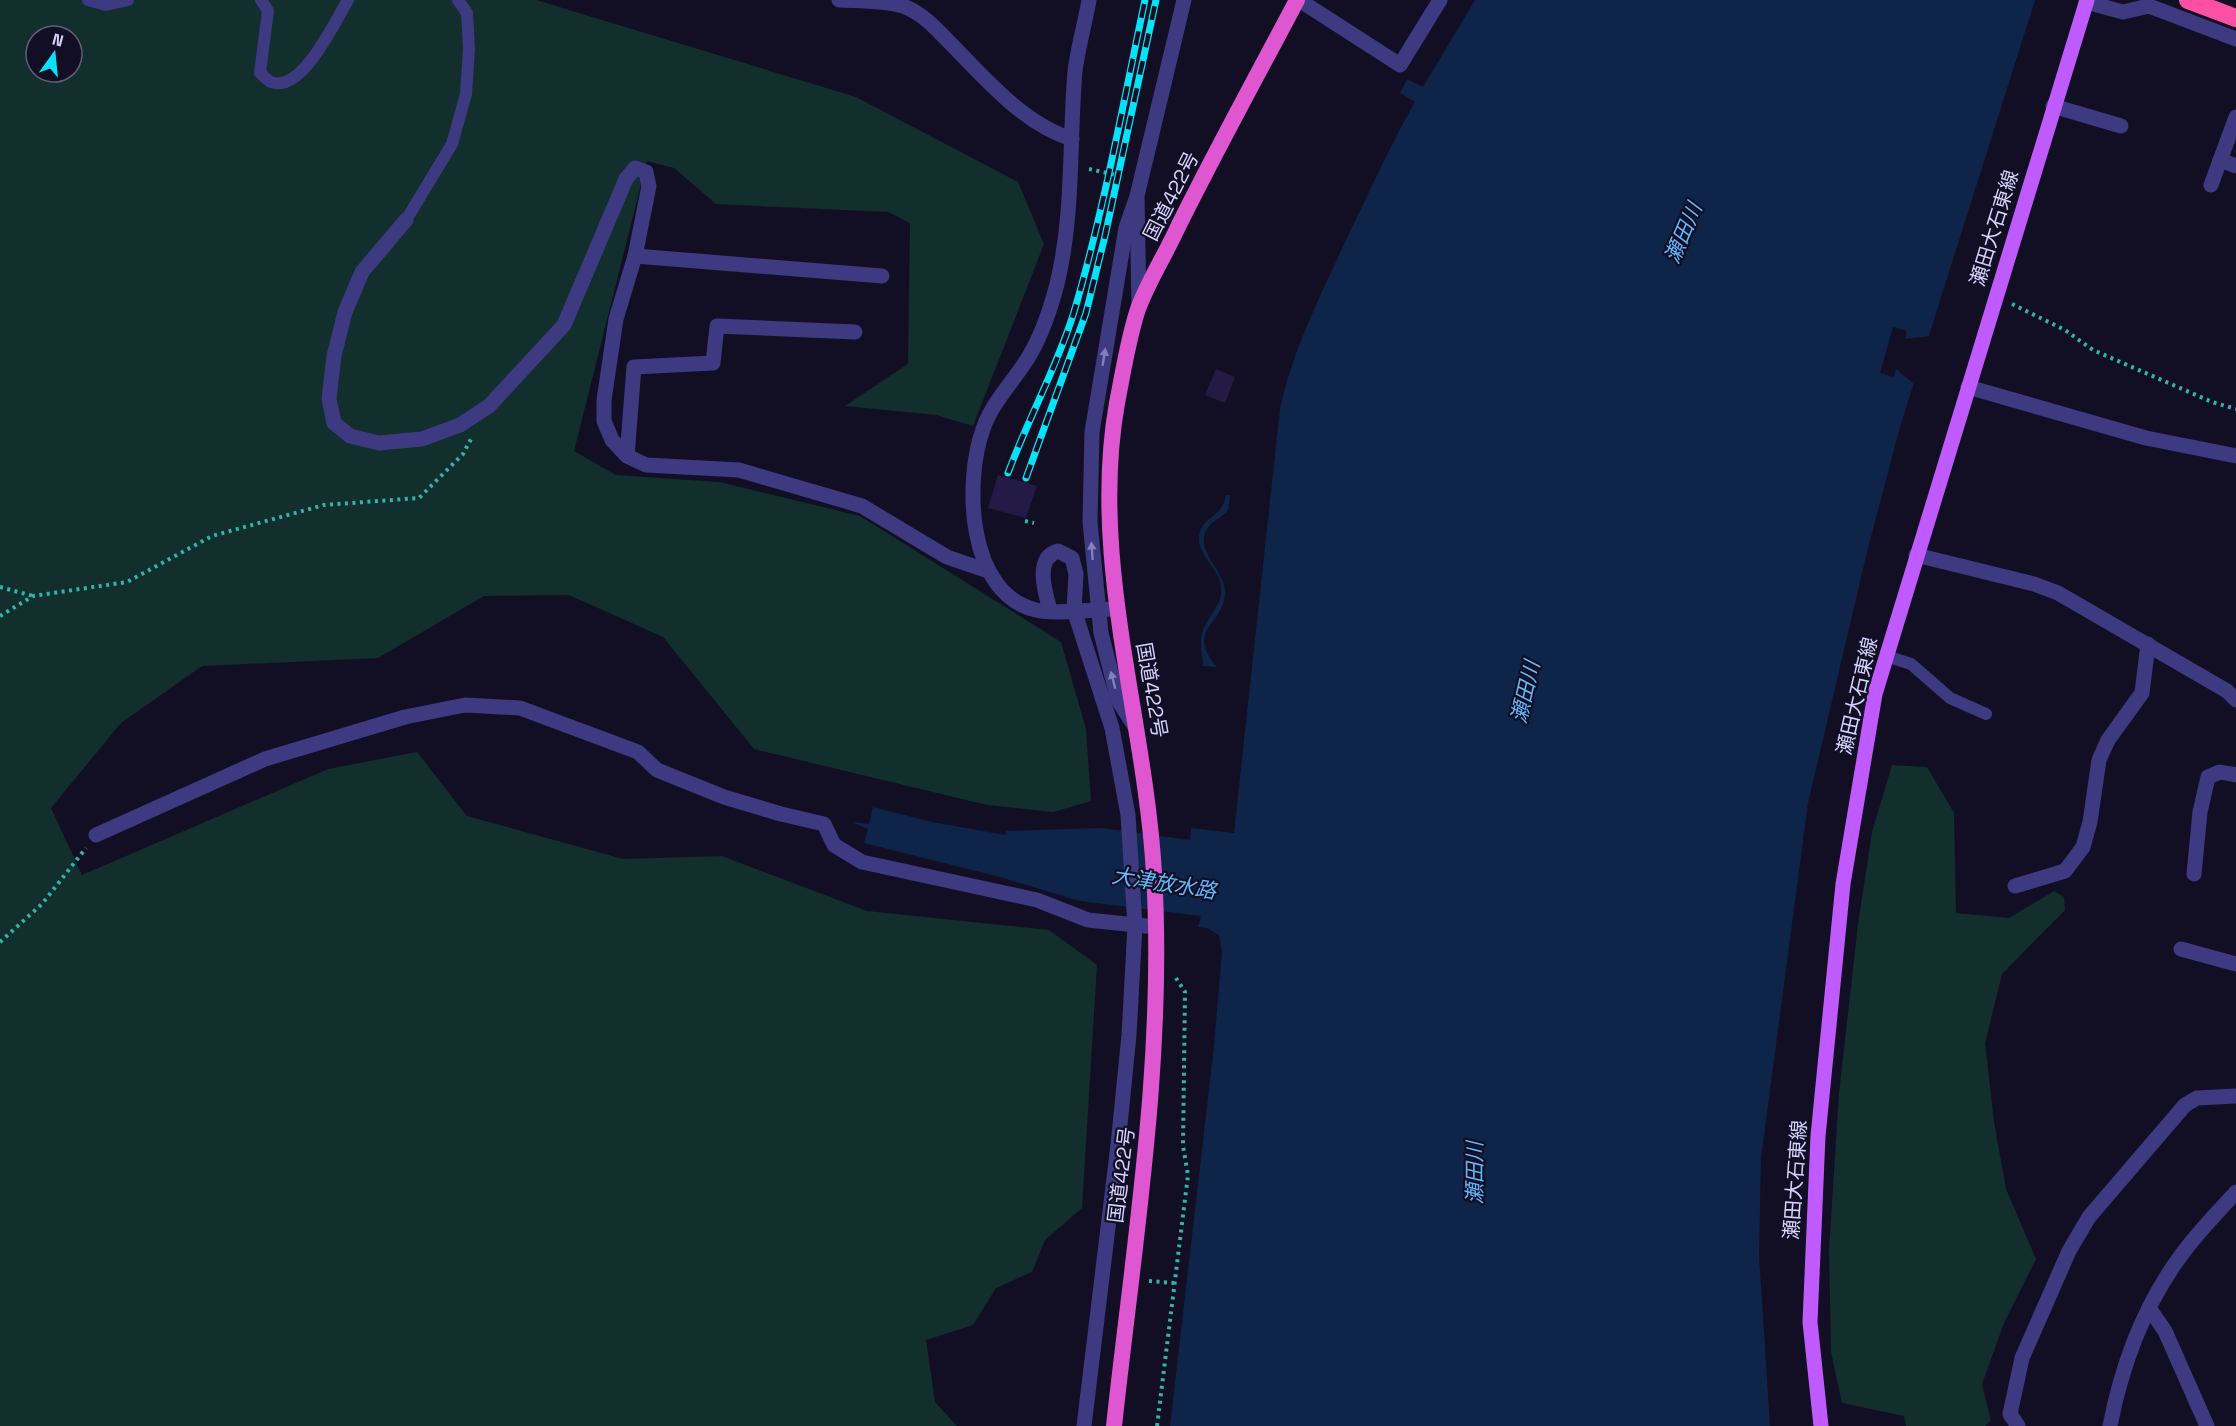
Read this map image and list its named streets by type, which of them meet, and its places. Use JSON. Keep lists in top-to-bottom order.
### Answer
{
  "streets": {
    "highway": ["国道422号"],
    "main road": ["瀬田大石東線"]
  },
  "water": ["瀬田川", "大津放水路"],
  "north": "top"
}
